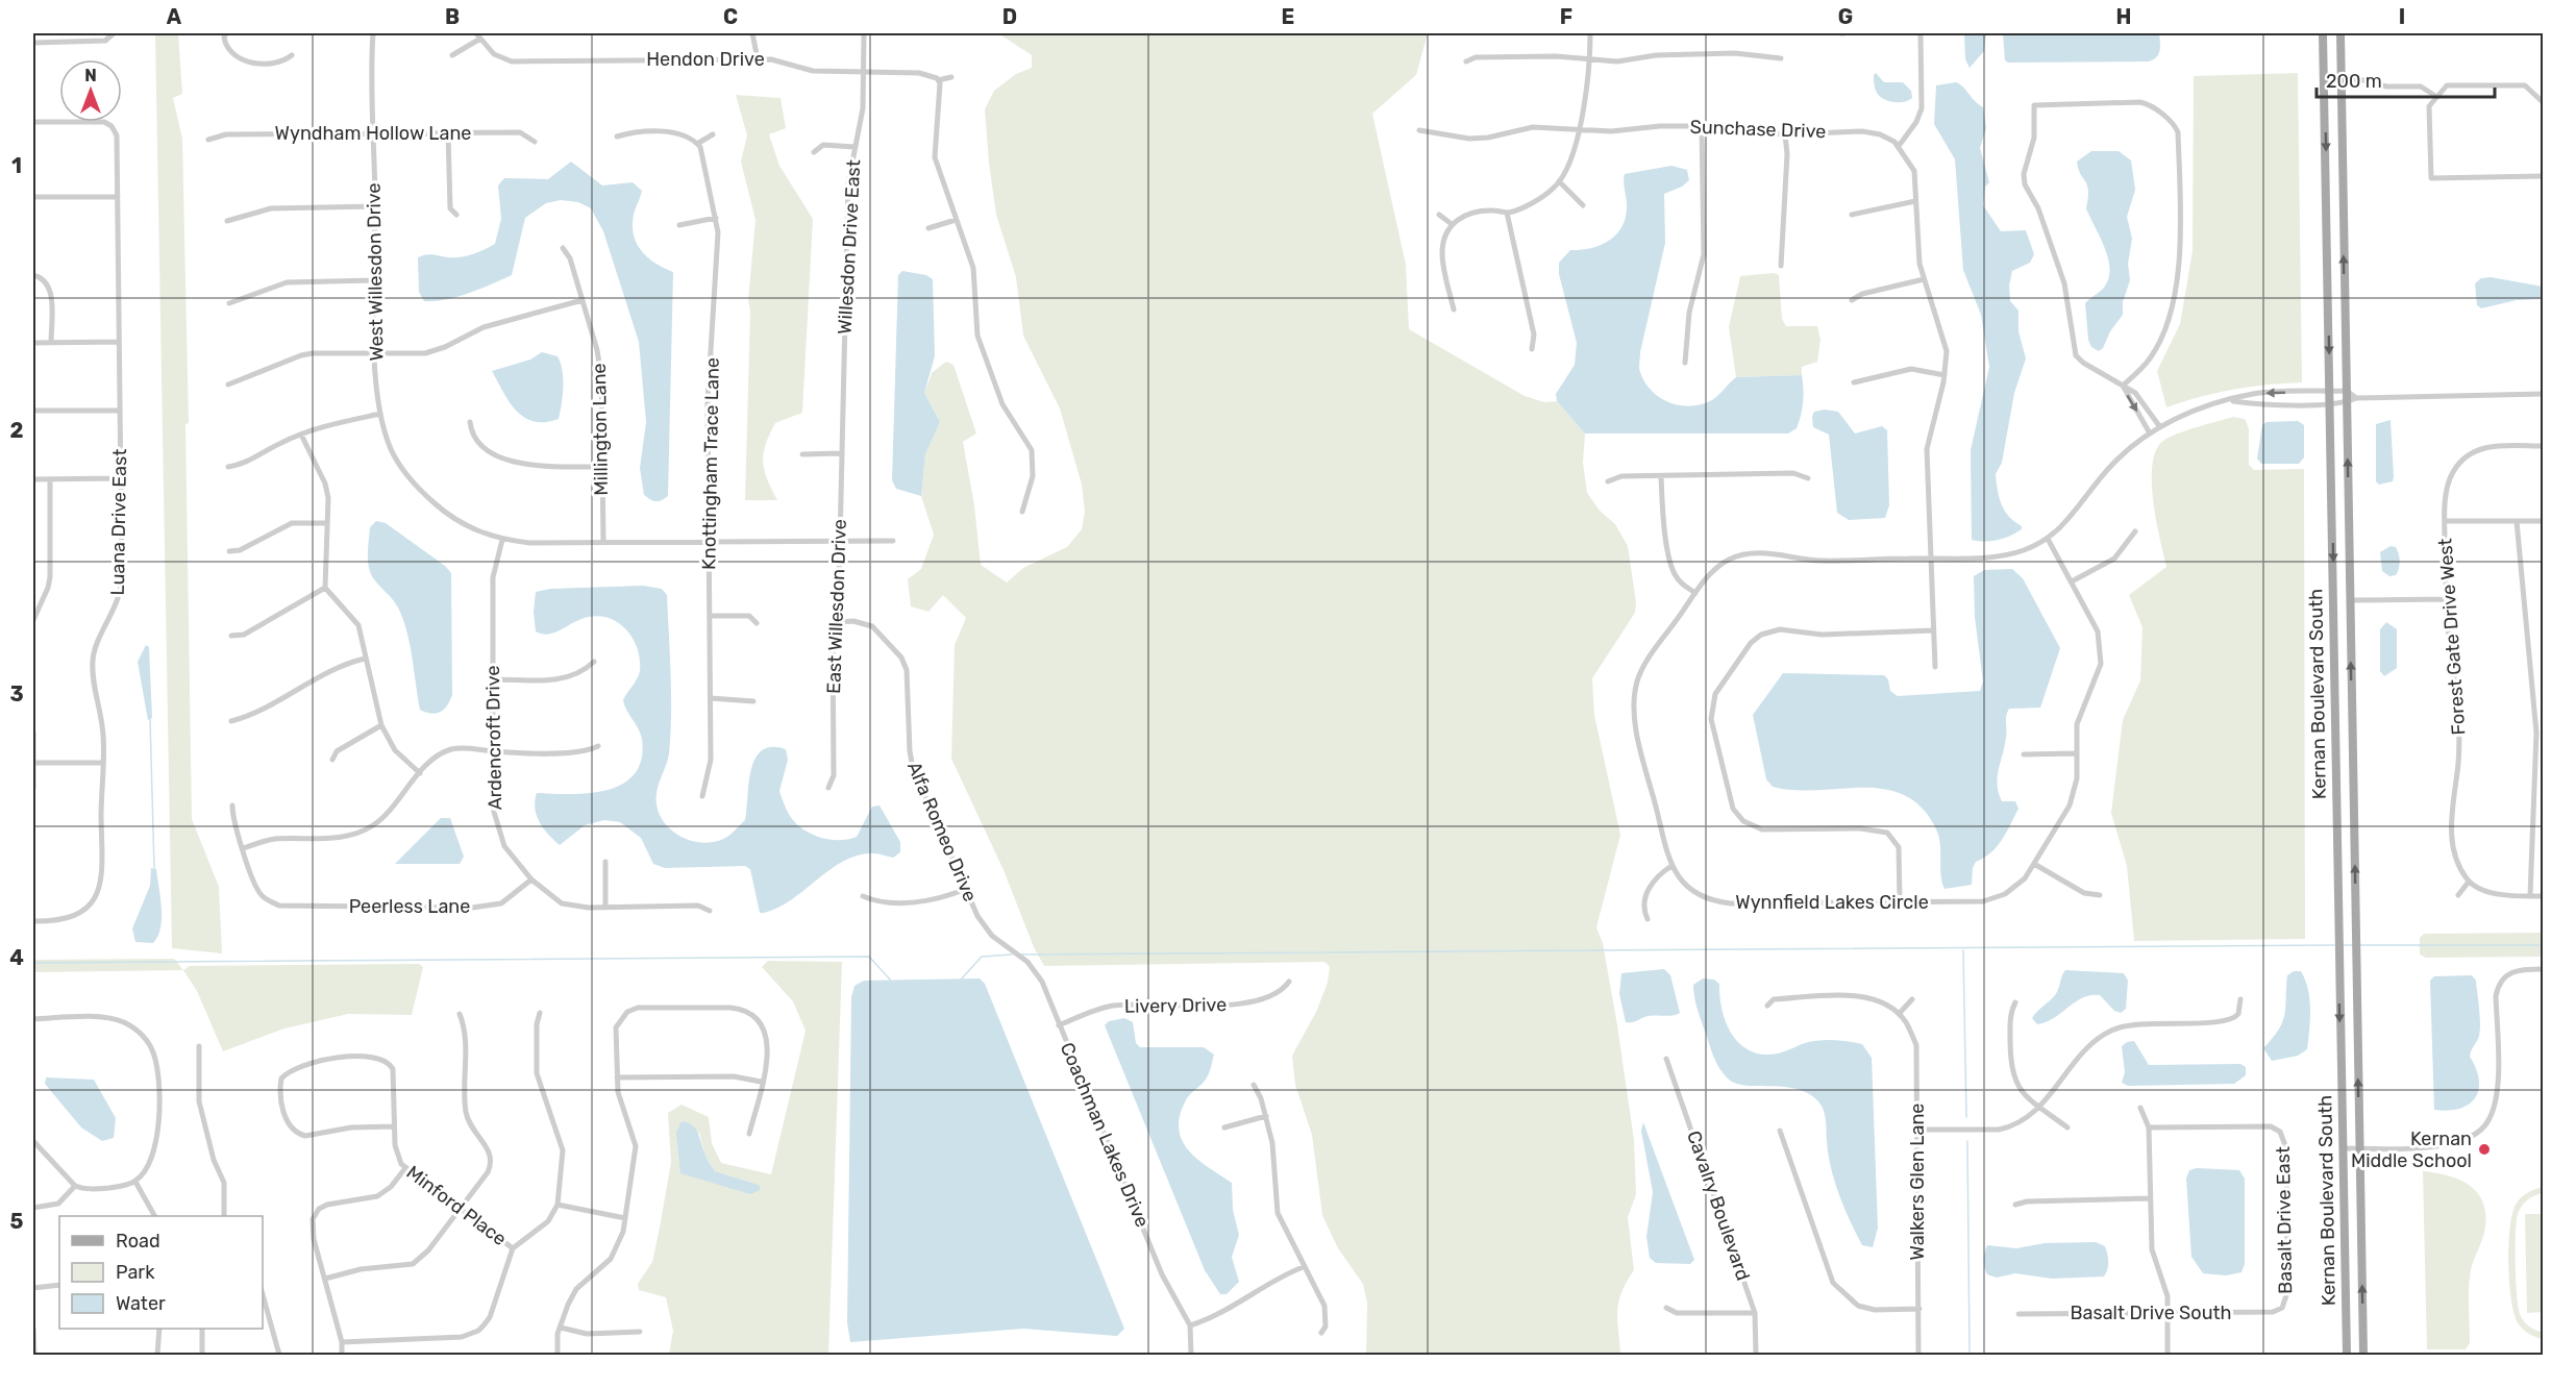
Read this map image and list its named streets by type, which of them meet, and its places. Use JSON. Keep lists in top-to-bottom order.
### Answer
{
  "streets": {
    "main road": ["Kernan Boulevard South"],
    "street": [
      "Hendon Drive",
      "Sunchase Drive",
      "Wyndham Hollow Lane",
      "Willesdon Drive East",
      "West Willesdon Drive",
      "Millington Lane",
      "Knottingham Trace Lane",
      "Luana Drive East",
      "East Willesdon Drive",
      "Forest Gate Drive West",
      "Ardencroft Drive",
      "Alfa Romeo Drive",
      "Wynnfield Lakes Circle",
      "Peerless Lane",
      "Livery Drive",
      "Coachman Lakes Drive",
      "Walkers Glen Lane",
      "Minford Place",
      "Cavalry Boulevard",
      "Basalt Drive East",
      "Basalt Drive South"
    ]
  },
  "crossings": [
    ["Hendon Drive", "Willesdon Drive East"],
    ["Wyndham Hollow Lane", "West Willesdon Drive"],
    ["Willesdon Drive East", "East Willesdon Drive"],
    ["West Willesdon Drive", "Millington Lane"],
    ["West Willesdon Drive", "Knottingham Trace Lane"],
    ["West Willesdon Drive", "East Willesdon Drive"],
    ["West Willesdon Drive", "Ardencroft Drive"],
    ["East Willesdon Drive", "Alfa Romeo Drive"],
    ["Ardencroft Drive", "Peerless Lane"],
    ["Alfa Romeo Drive", "Coachman Lakes Drive"],
    ["Livery Drive", "Coachman Lakes Drive"],
    ["Basalt Drive East", "Basalt Drive South"]
  ],
  "places": ["Kernan Middle School"],
  "legend": ["Road", "Park", "Water"],
  "scale_bar": "200 m",
  "north": "top",
  "grid": {
    "columns": [
      "A",
      "B",
      "C",
      "D",
      "E",
      "F",
      "G",
      "H",
      "I"
    ],
    "rows": [
      "1",
      "2",
      "3",
      "4",
      "5"
    ]
  }
}
